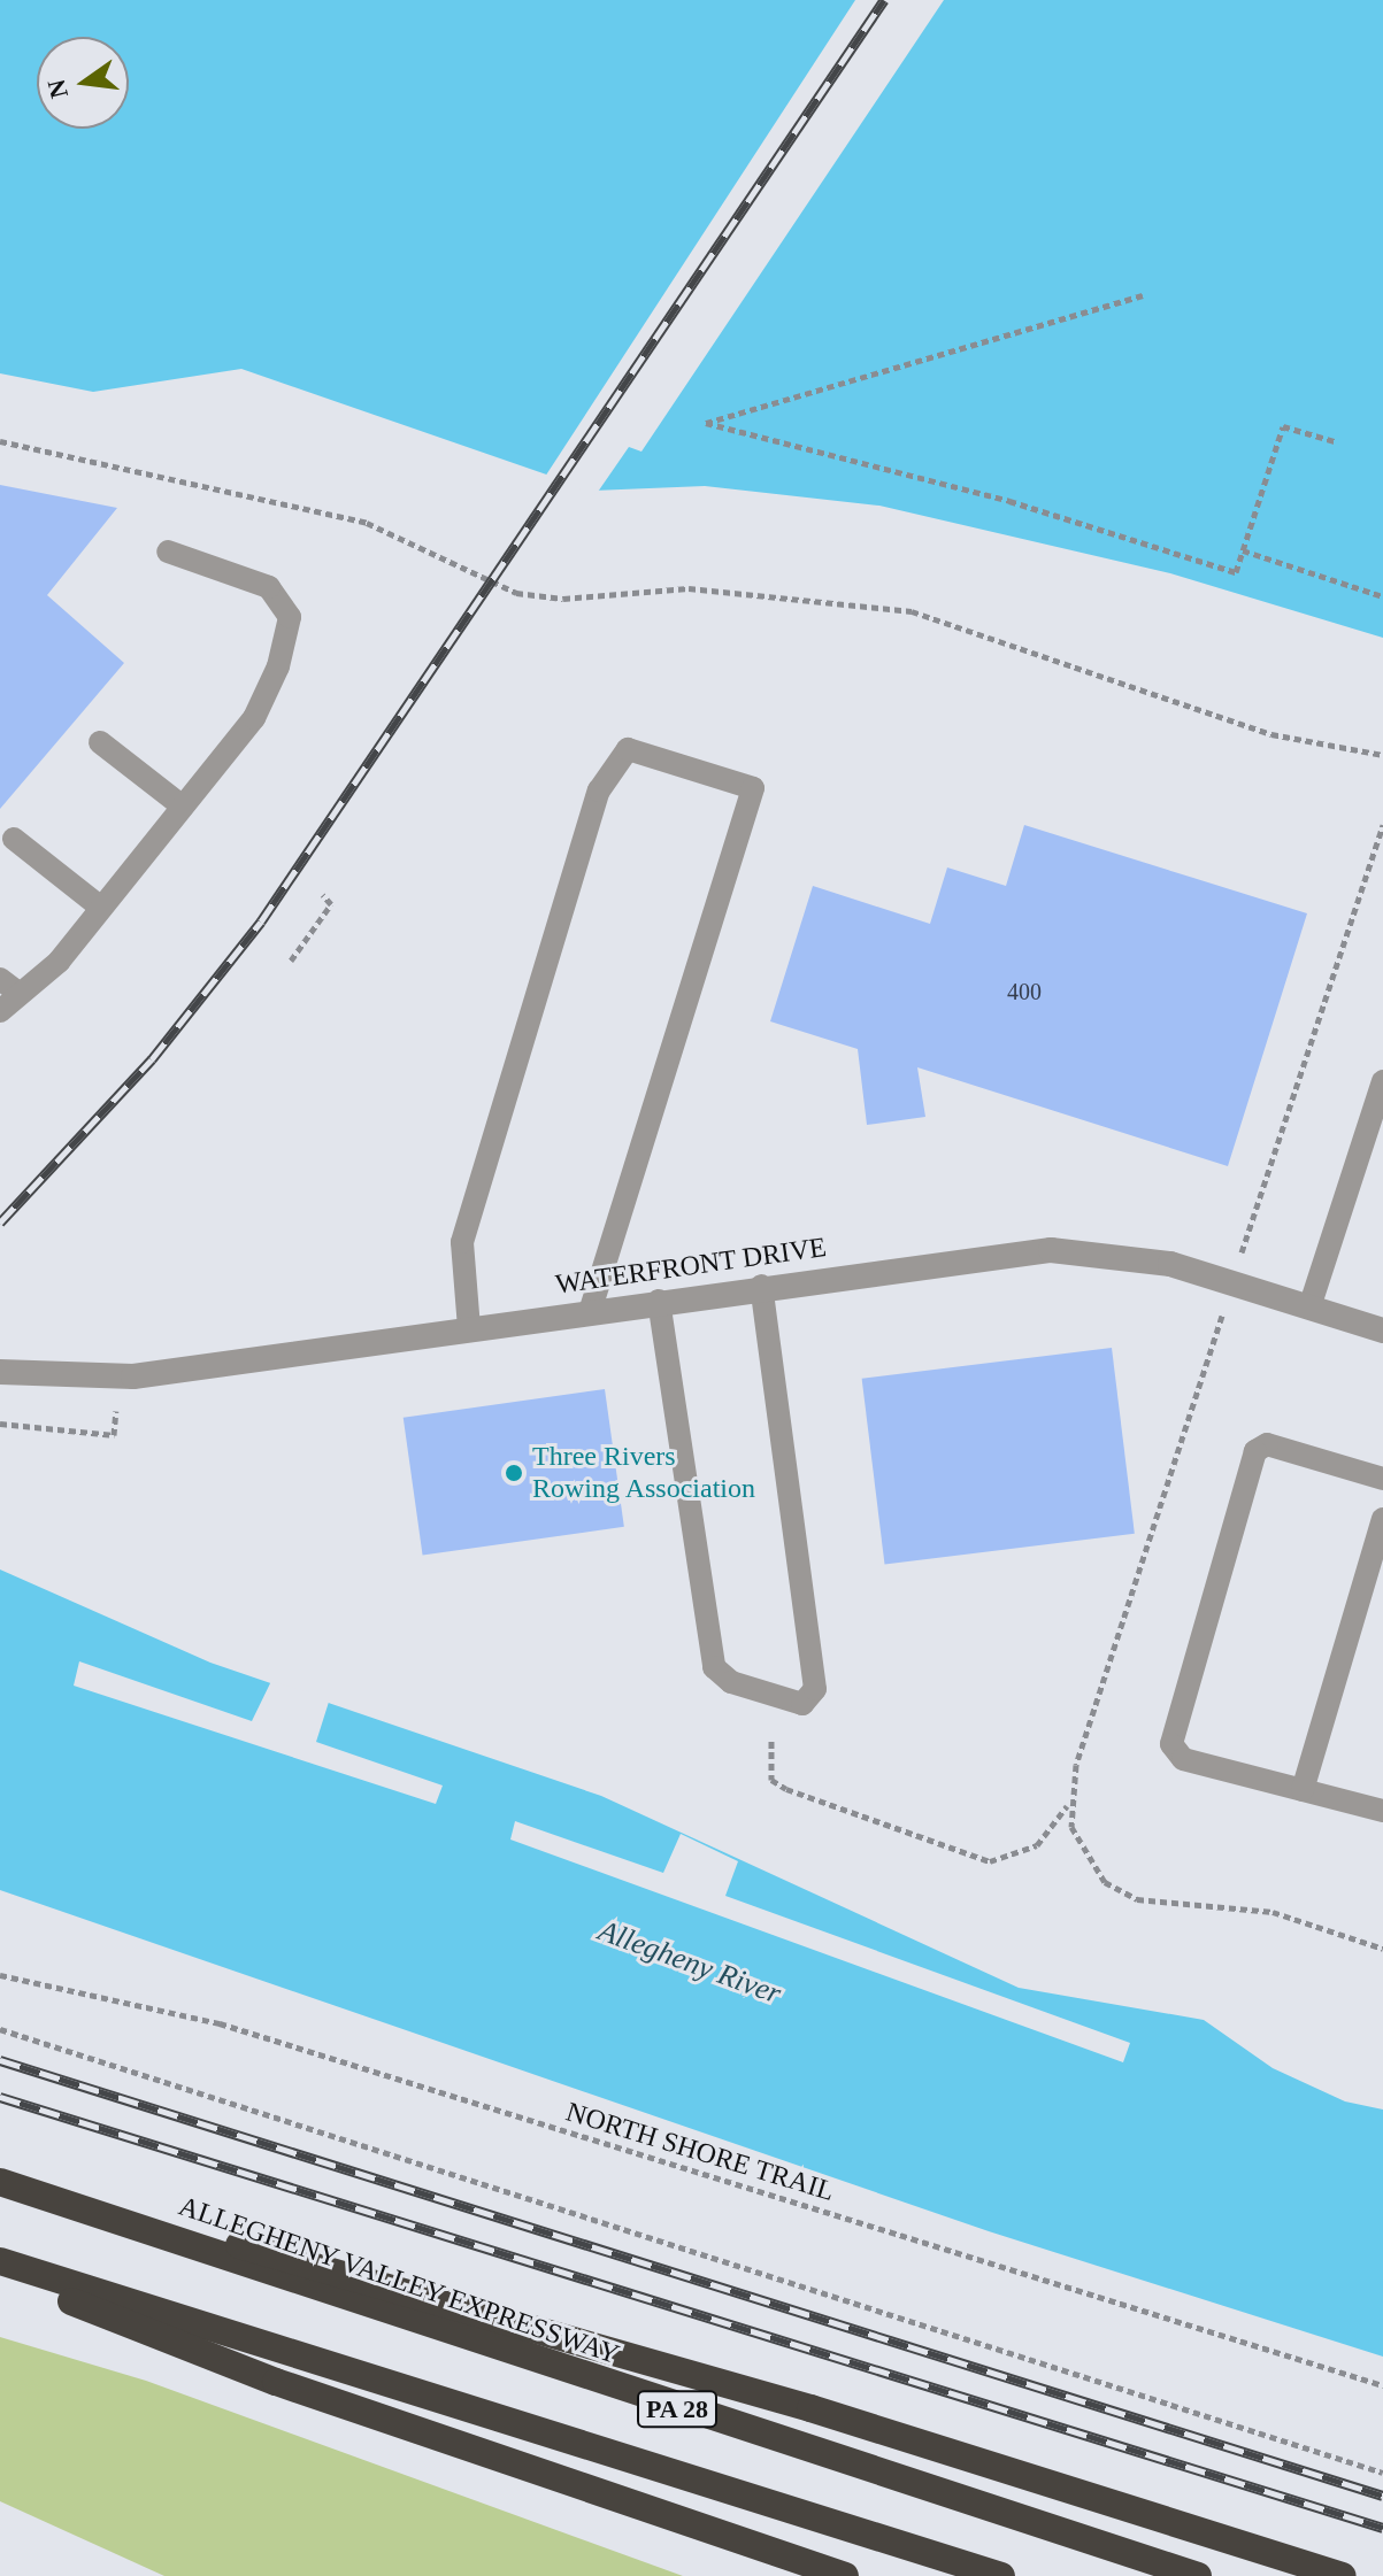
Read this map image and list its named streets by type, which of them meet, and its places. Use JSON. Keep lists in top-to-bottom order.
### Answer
{
  "streets": {
    "highway": ["ALLEGHENY VALLEY EXPRESSWAY", "PA 28"],
    "street": ["WATERFRONT DRIVE"],
    "path": ["NORTH SHORE TRAIL"]
  },
  "water": ["Allegheny River"],
  "places": ["Three Rivers Rowing Association"],
  "house_numbers": ["400"],
  "north": "left"
}
